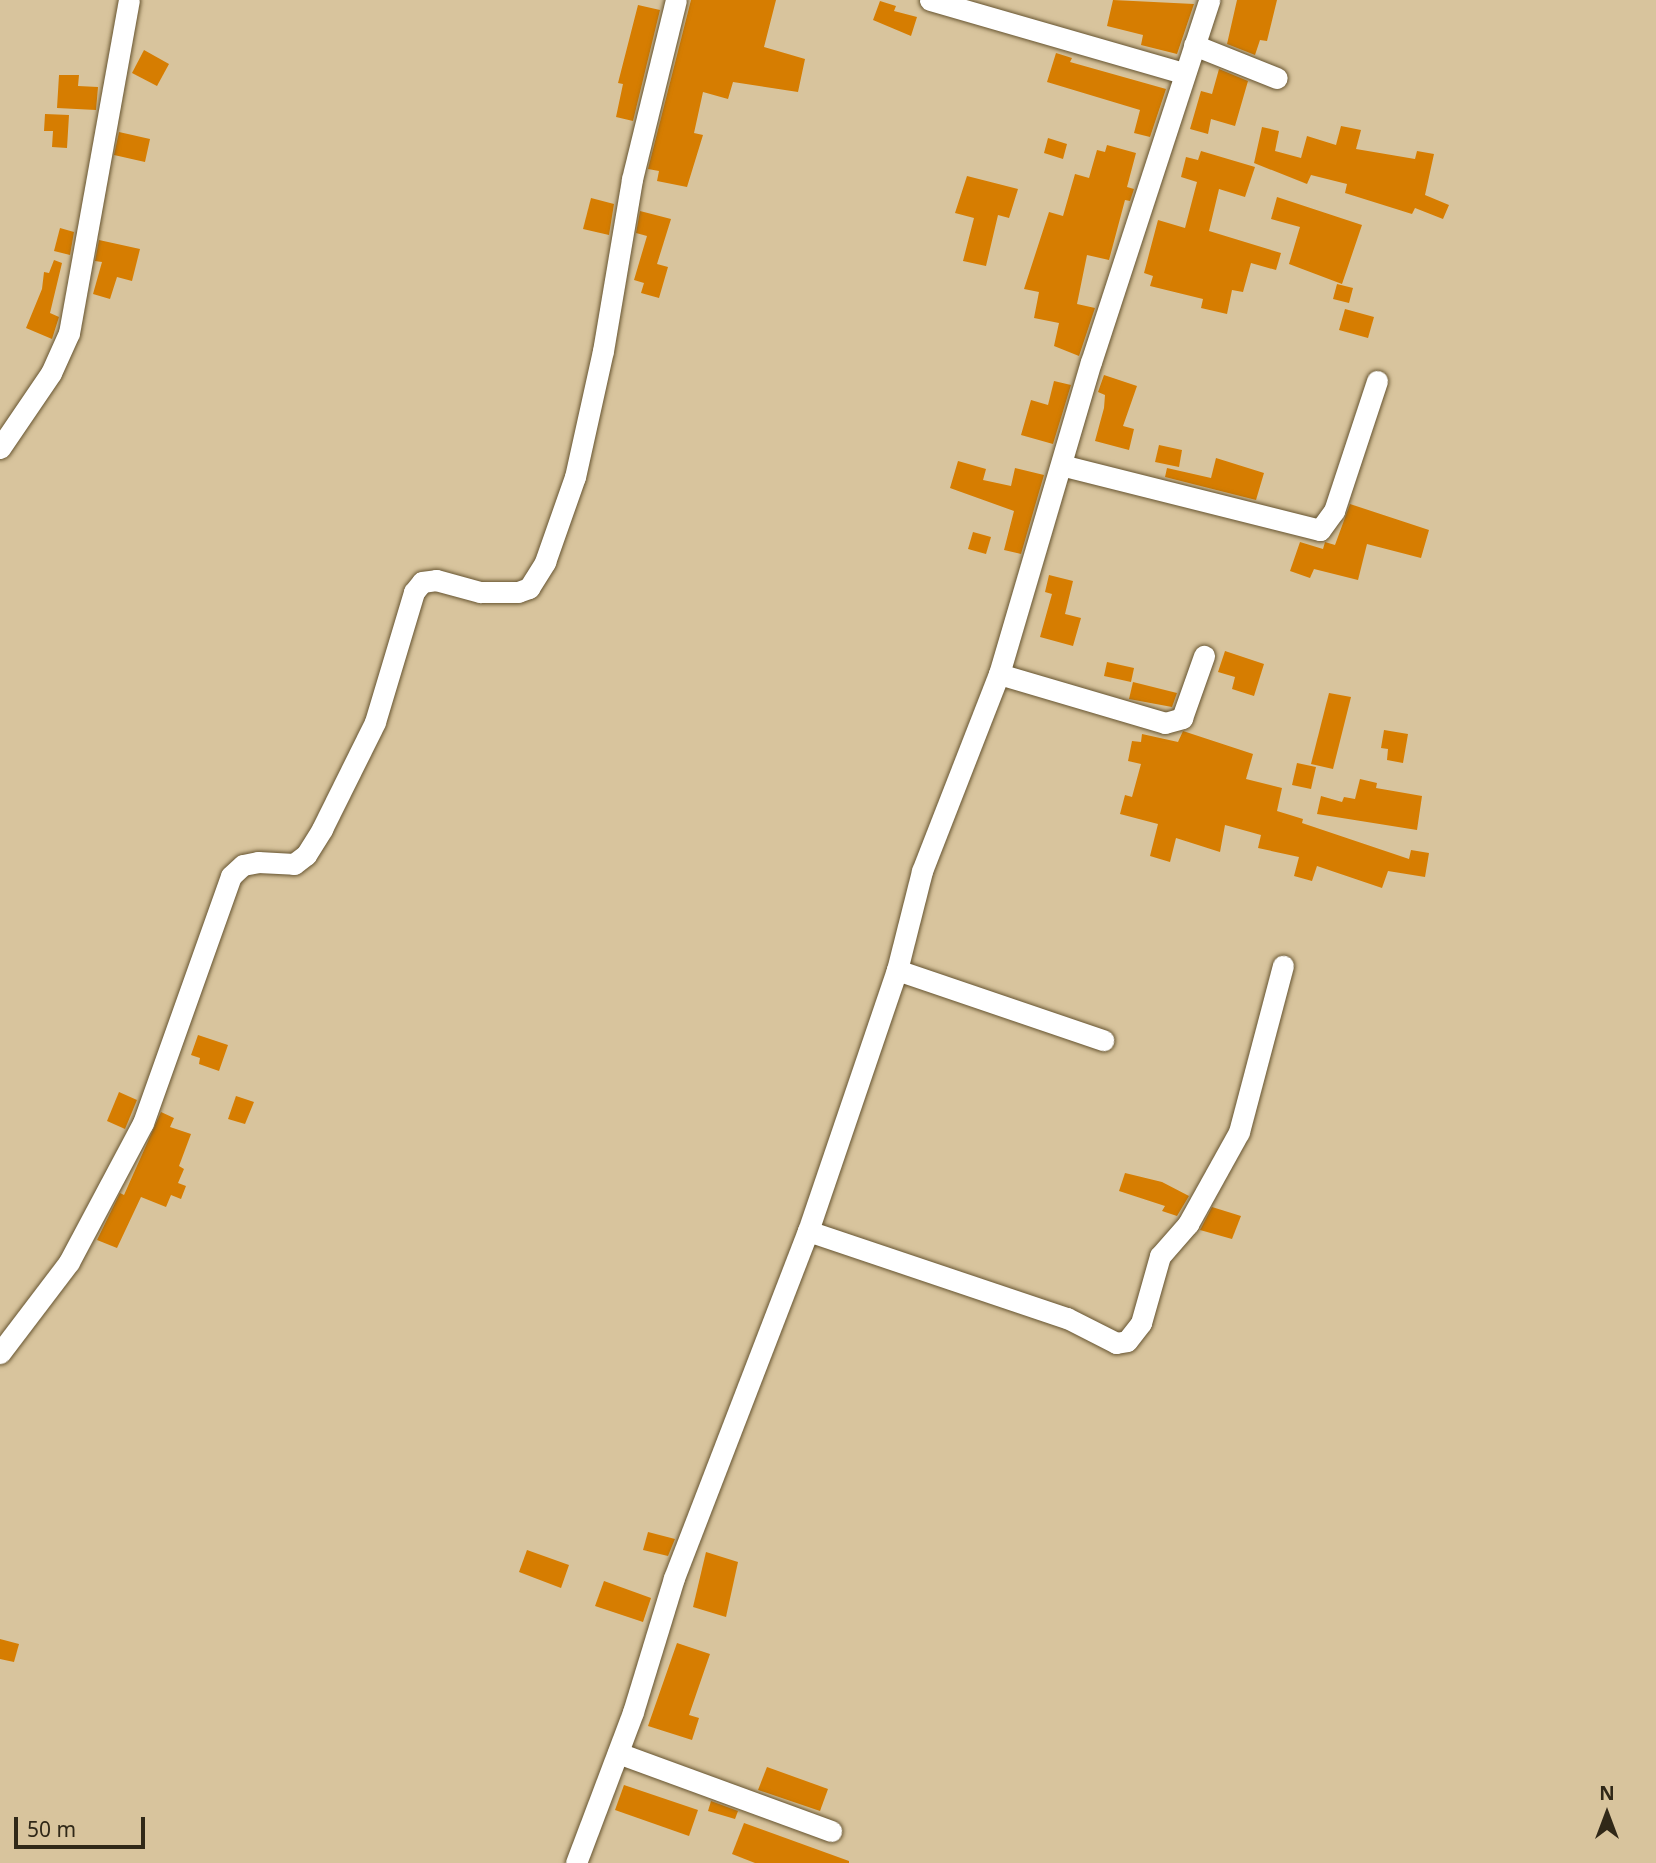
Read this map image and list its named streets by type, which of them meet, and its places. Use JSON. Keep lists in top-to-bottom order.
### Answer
{
  "scale_bar": "50 m",
  "north": "top"
}
